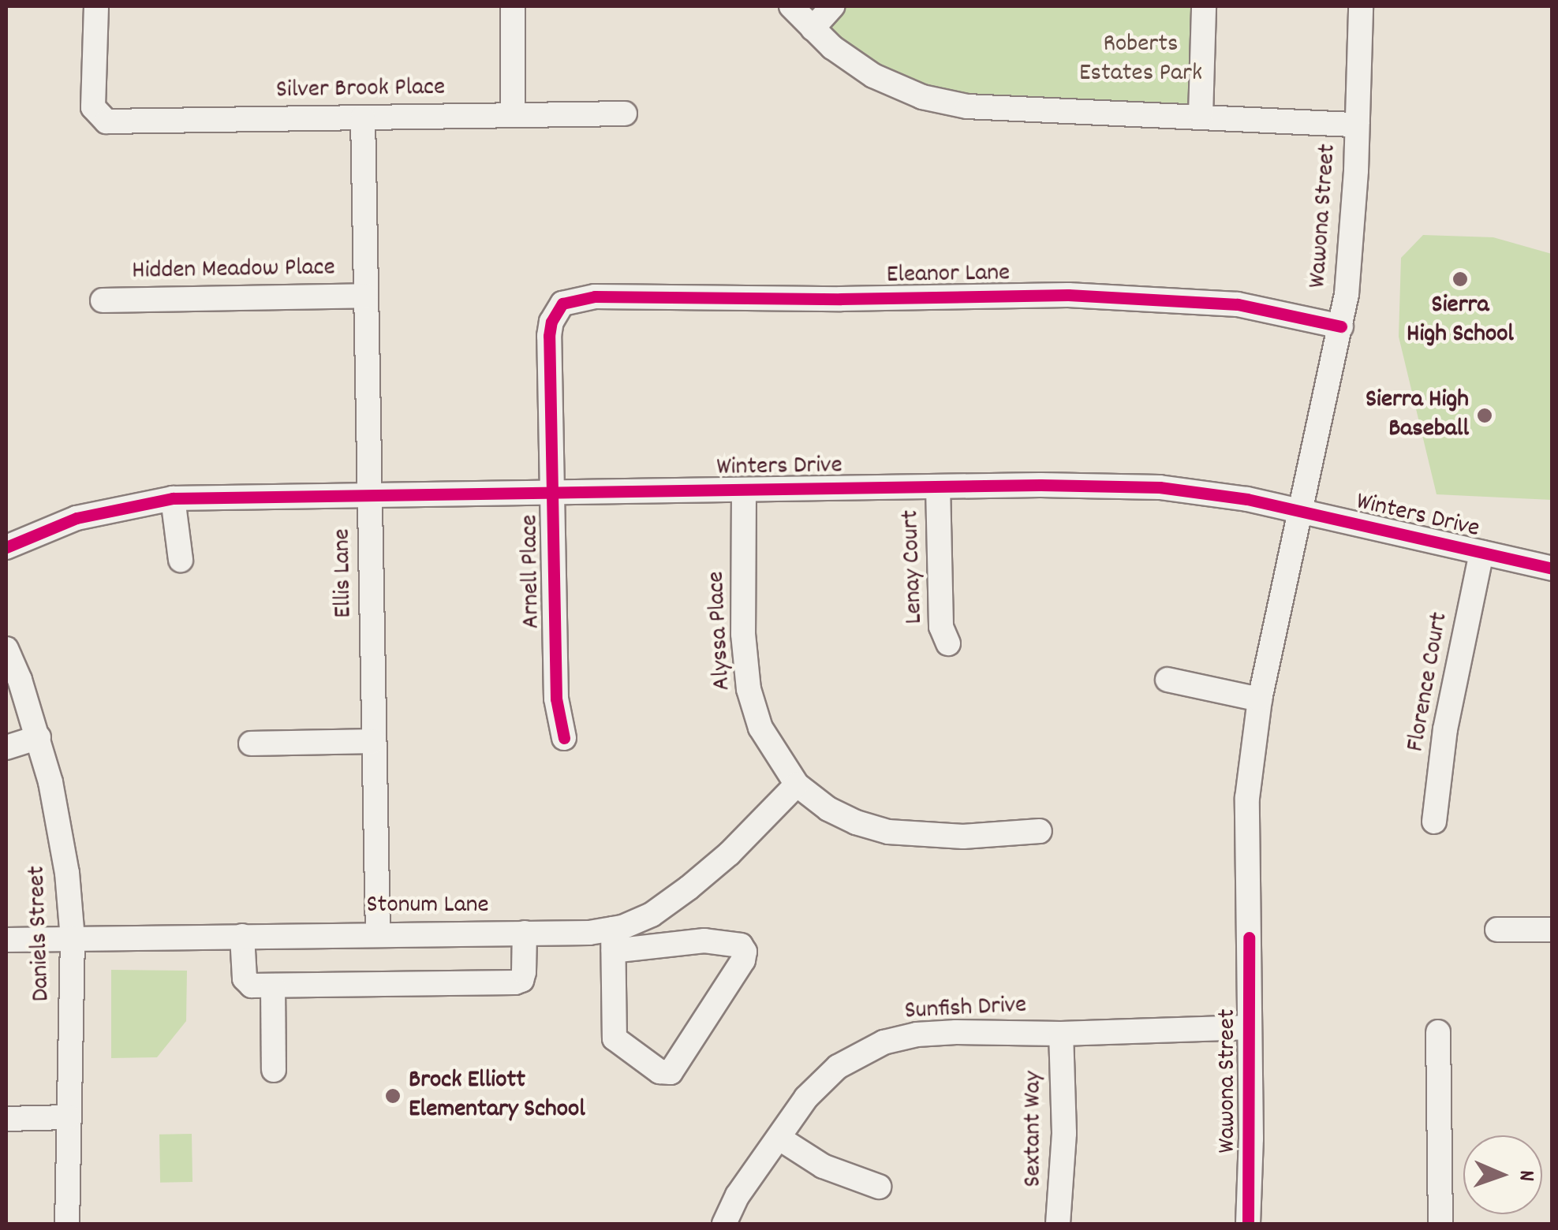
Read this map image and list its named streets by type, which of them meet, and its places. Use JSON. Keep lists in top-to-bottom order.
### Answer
{
  "streets": {
    "street": [
      "Silver Brook Place",
      "Wawona Street",
      "Hidden Meadow Place",
      "Eleanor Lane",
      "Winters Drive",
      "Lenay Court",
      "Arnell Place",
      "Ellis Lane",
      "Alyssa Place",
      "Florence Court",
      "Stonum Lane",
      "Daniels Street",
      "Sunfish Drive",
      "Sextant Way"
    ]
  },
  "crossings": [
    ["Silver Brook Place", "Ellis Lane"],
    ["Wawona Street", "Eleanor Lane"],
    ["Wawona Street", "Winters Drive"],
    ["Wawona Street", "Sunfish Drive"],
    ["Hidden Meadow Place", "Ellis Lane"],
    ["Eleanor Lane", "Arnell Place"],
    ["Winters Drive", "Lenay Court"],
    ["Winters Drive", "Arnell Place"],
    ["Winters Drive", "Ellis Lane"],
    ["Winters Drive", "Alyssa Place"],
    ["Winters Drive", "Florence Court"],
    ["Ellis Lane", "Stonum Lane"],
    ["Alyssa Place", "Stonum Lane"],
    ["Stonum Lane", "Daniels Street"],
    ["Sunfish Drive", "Sextant Way"]
  ],
  "parks": ["Roberts Estates Park"],
  "places": ["Sierra High School", "Sierra High Baseball", "Brock Elliott Elementary School"],
  "north": "right"
}
